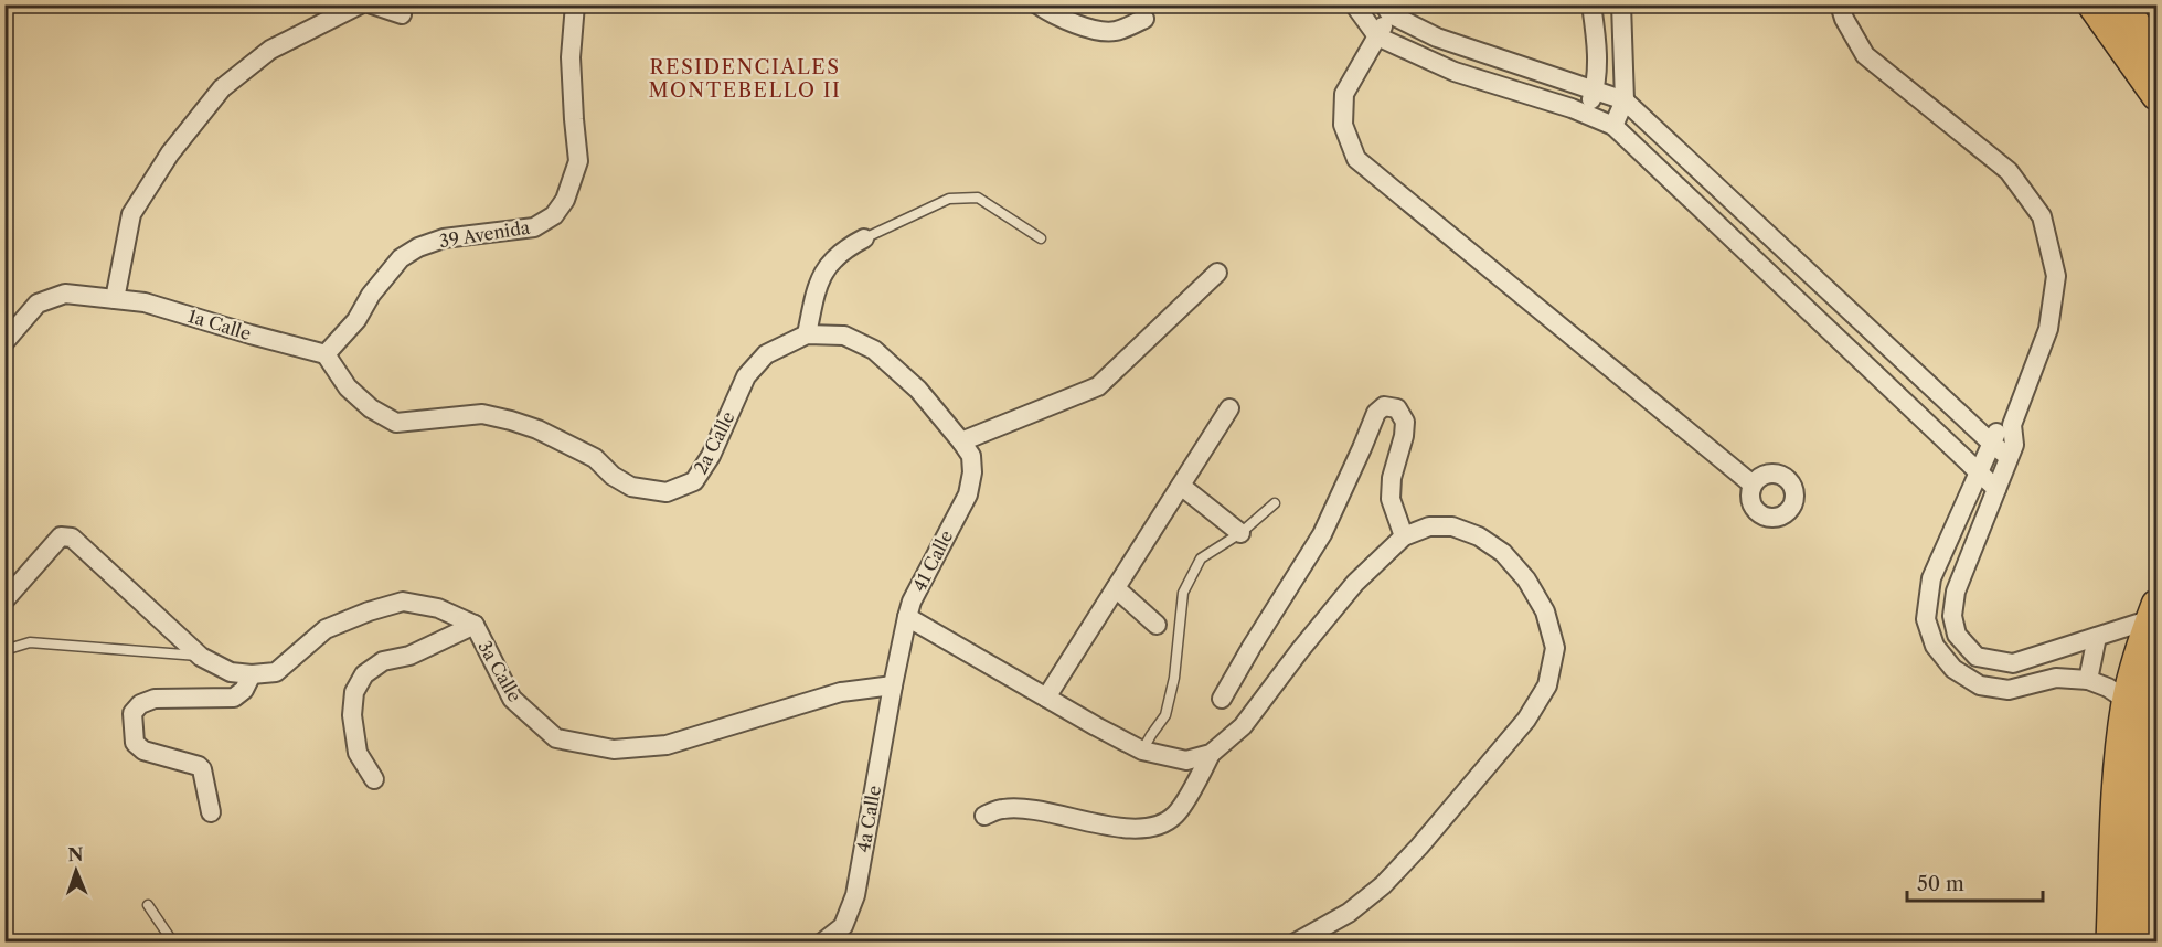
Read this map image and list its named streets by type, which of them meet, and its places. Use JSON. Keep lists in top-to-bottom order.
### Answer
{
  "streets": {
    "street": [
      "39 Avenida",
      "1a Calle",
      "2a Calle",
      "41 Calle",
      "3a Calle",
      "4a Calle"
    ]
  },
  "crossings": [
    ["39 Avenida", "1a Calle"],
    ["39 Avenida", "2a Calle"],
    ["1a Calle", "2a Calle"],
    ["2a Calle", "41 Calle"],
    ["41 Calle", "3a Calle"],
    ["41 Calle", "4a Calle"],
    ["3a Calle", "4a Calle"]
  ],
  "districts": ["RESIDENCIALES MONTEBELLO II"],
  "scale_bar": "50 m",
  "north": "top"
}
